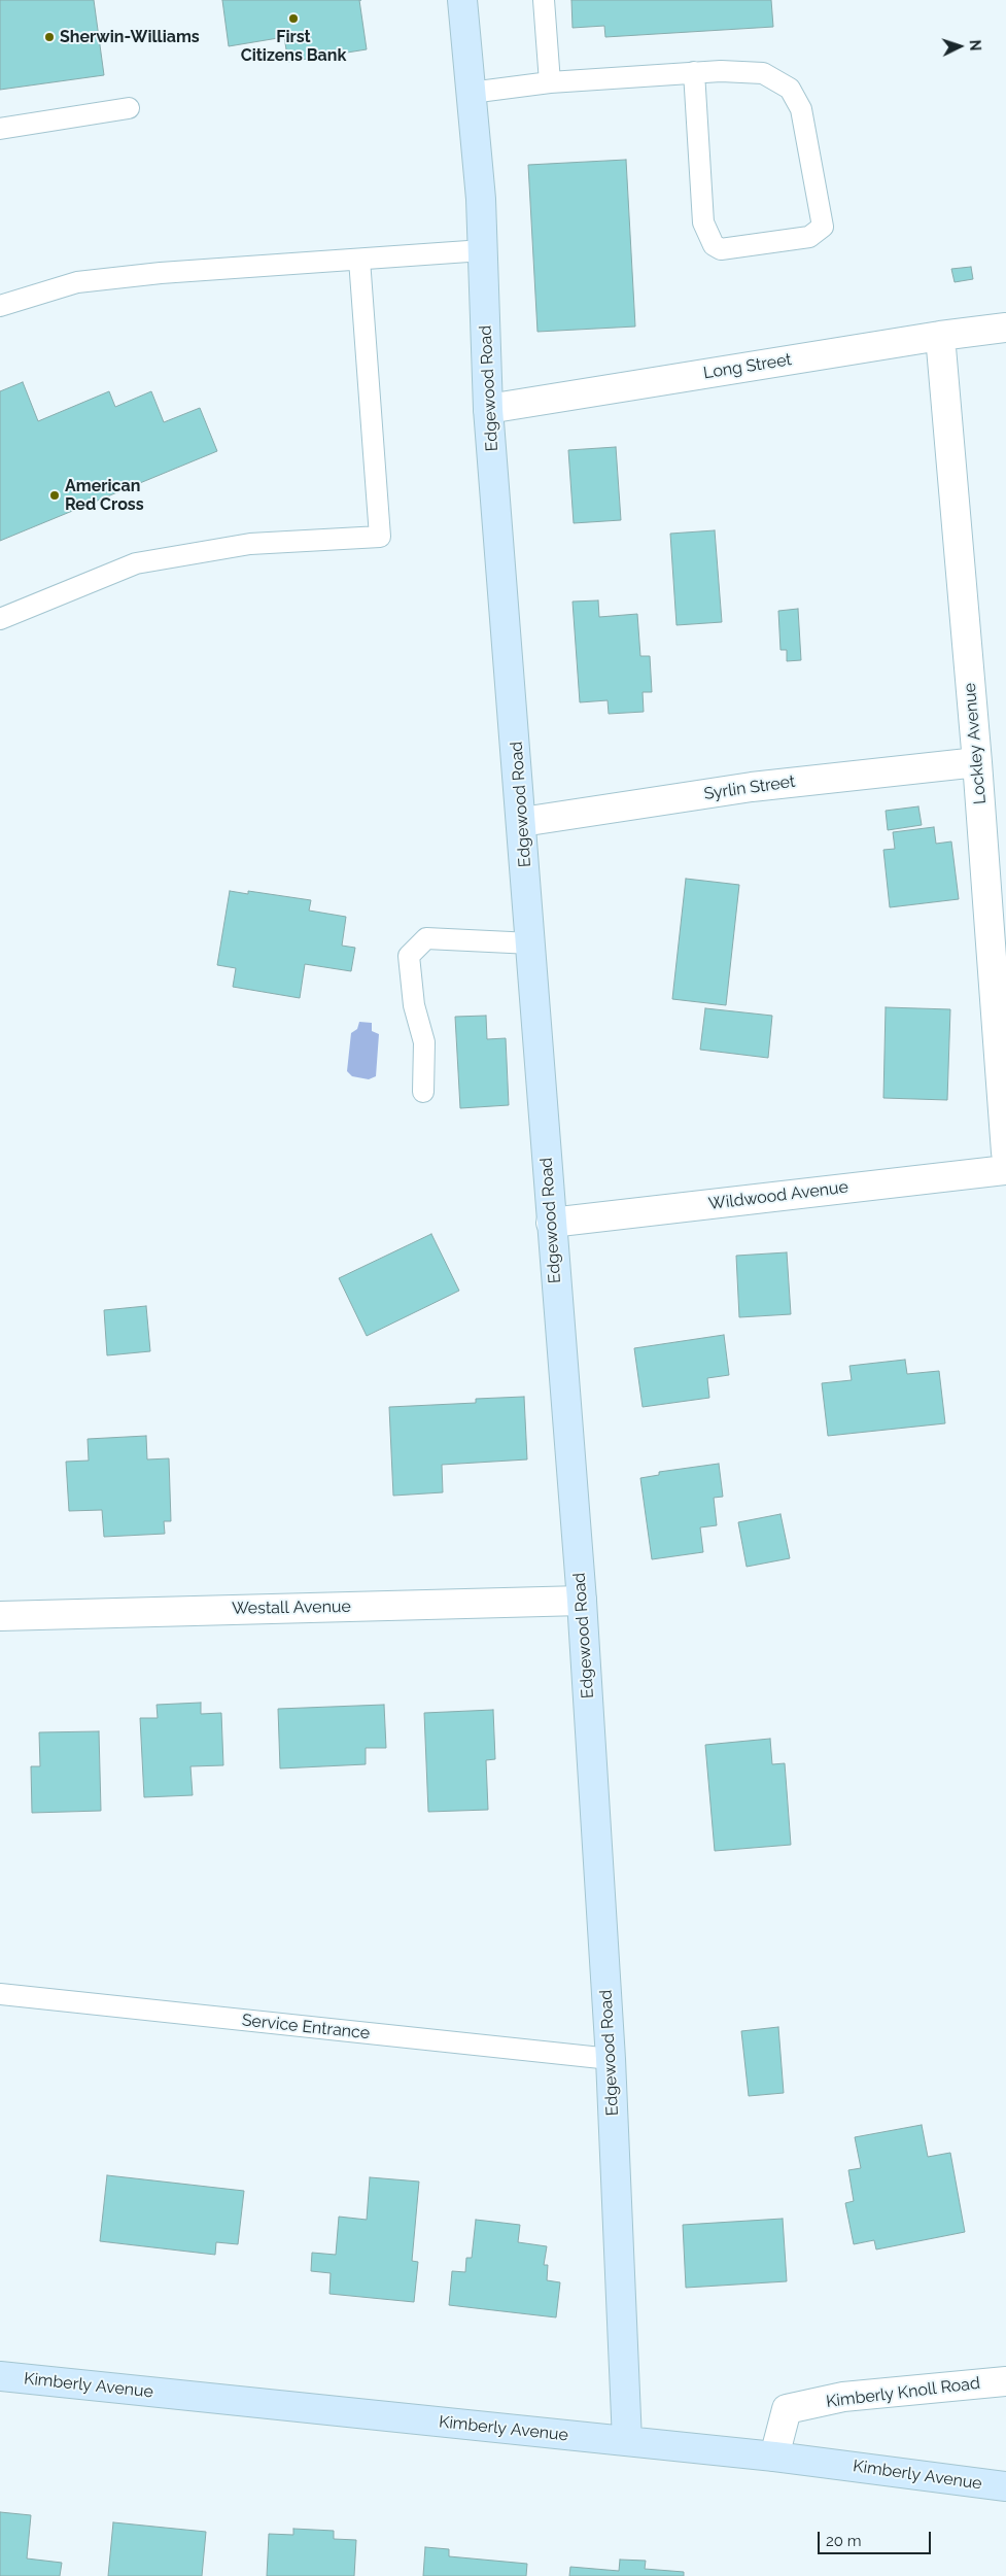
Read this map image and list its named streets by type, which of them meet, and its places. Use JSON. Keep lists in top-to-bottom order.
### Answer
{
  "streets": {
    "street": [
      "Long Street",
      "Edgewood Road",
      "Lockley Avenue",
      "Syrlin Street",
      "Wildwood Avenue",
      "Westall Avenue",
      "Kimberly Avenue",
      "Kimberly Knoll Road"
    ],
    "lane": ["Service Entrance"]
  },
  "crossings": [
    ["Long Street", "Edgewood Road"],
    ["Long Street", "Lockley Avenue"],
    ["Edgewood Road", "Syrlin Street"],
    ["Edgewood Road", "Wildwood Avenue"],
    ["Edgewood Road", "Westall Avenue"],
    ["Edgewood Road", "Service Entrance"],
    ["Edgewood Road", "Kimberly Avenue"],
    ["Lockley Avenue", "Syrlin Street"],
    ["Kimberly Avenue", "Kimberly Knoll Road"]
  ],
  "places": ["First Citizens Bank", "Sherwin-Williams", "American Red Cross"],
  "scale_bar": "20 m",
  "north": "right"
}
